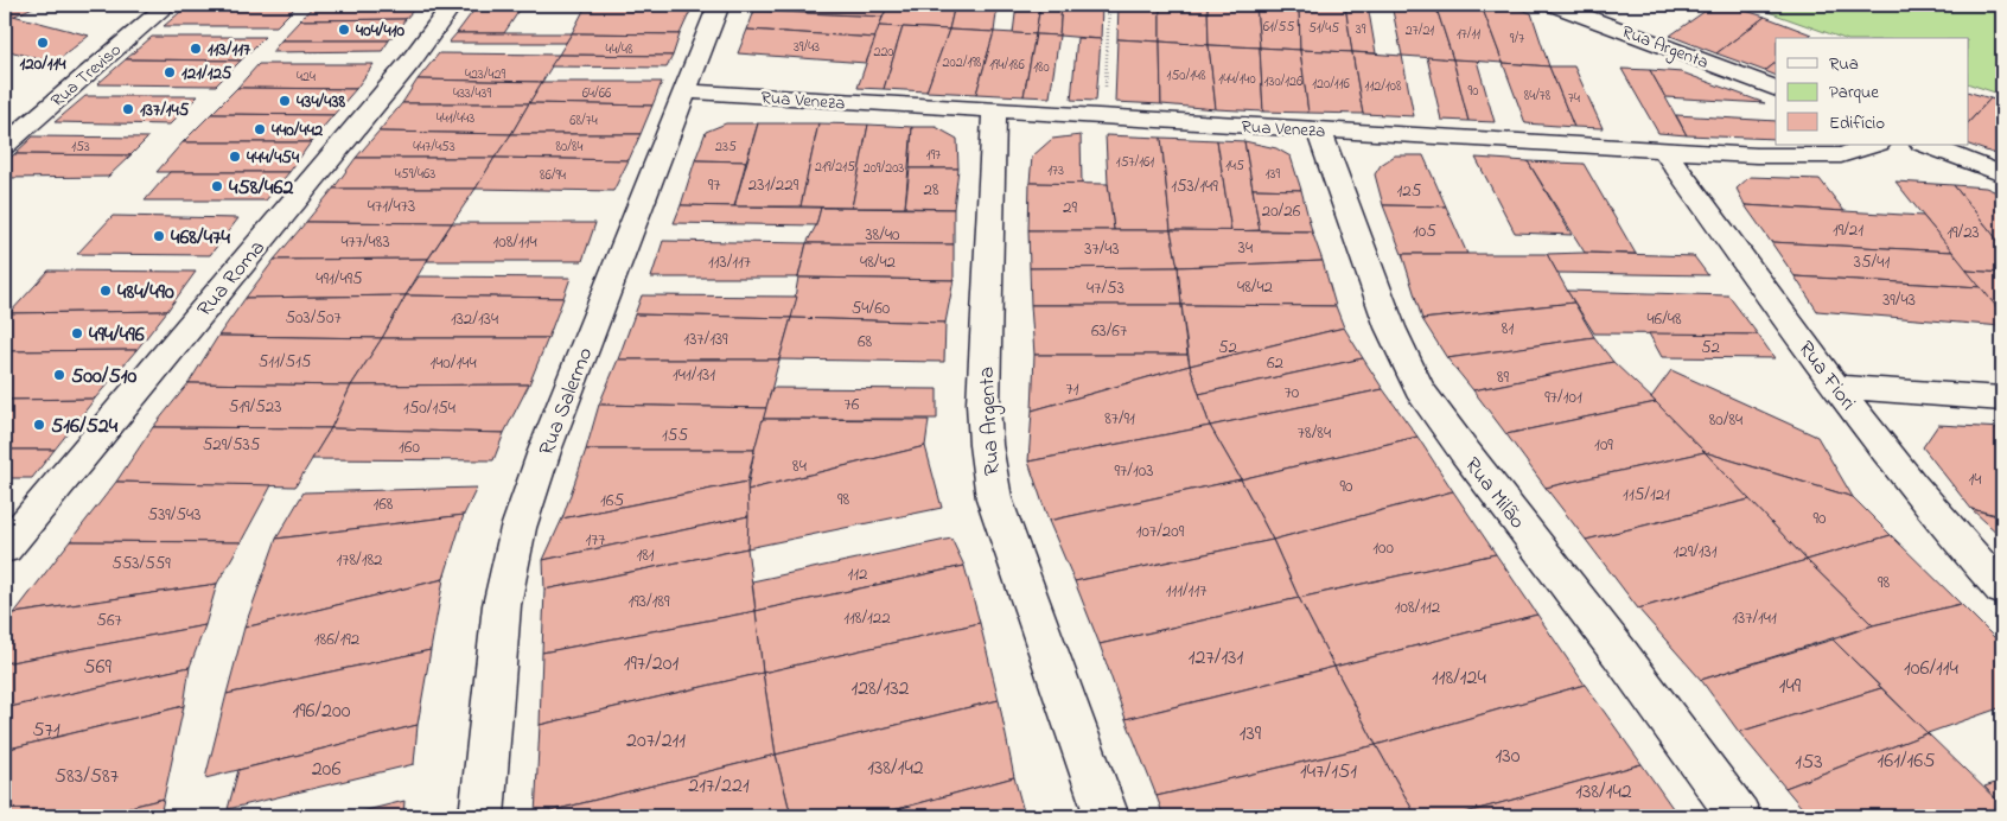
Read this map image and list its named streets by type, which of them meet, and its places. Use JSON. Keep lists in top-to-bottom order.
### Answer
{
  "streets": {
    "street": [
      "Rua Argenta",
      "Rua Treviso",
      "Rua Veneza",
      "Rua Roma",
      "Rua Fiori",
      "Rua Salermo",
      "Rua Milão"
    ]
  },
  "crossings": [
    ["Rua Argenta", "Rua Veneza"],
    ["Rua Veneza", "Rua Fiori"],
    ["Rua Veneza", "Rua Salermo"],
    ["Rua Veneza", "Rua Milão"]
  ],
  "places": [
    "404/410",
    "120/114",
    "113/117",
    "121/125",
    "434/438",
    "137/145",
    "440/442",
    "444/454",
    "458/462",
    "468/474",
    "484/490",
    "494/496",
    "500/510",
    "516/524"
  ],
  "house_numbers": [
    "61/55",
    "51/45",
    "39",
    "27/21",
    "17/11",
    "9/7",
    "39/43",
    "44/48",
    "220",
    "202/198",
    "194/186",
    "180",
    "423/429",
    "150/148",
    "424",
    "144/140",
    "130/126",
    "120/116",
    "112/108",
    "90",
    "433/439",
    "64/66",
    "84/78",
    "74",
    "441/443",
    "68/74",
    "153",
    "447/453",
    "80/84",
    "235",
    "197",
    "157/161",
    "145",
    "219/215",
    "209/203",
    "173",
    "459/463",
    "139",
    "86/94",
    "97",
    "231/229",
    "153/149",
    "28",
    "125",
    "471/473",
    "29",
    "20/26",
    "19/21",
    "105",
    "19/23",
    "38/40",
    "477/483",
    "108/114",
    "34",
    "37/43",
    "113/117",
    "48/42",
    "35/41",
    "491/495",
    "48/42",
    "47/53",
    "39/43",
    "54/60",
    "503/507",
    "132/134",
    "46/48",
    "81",
    "63/67",
    "137/139",
    "68",
    "52",
    "52",
    "511/515",
    "140/144",
    "62",
    "141/131",
    "89",
    "71",
    "70",
    "97/101",
    "76",
    "519/523",
    "150/154",
    "87/91",
    "80/84",
    "78/84",
    "155",
    "529/535",
    "109",
    "160",
    "84",
    "97/103",
    "14",
    "90",
    "115/121",
    "98",
    "165",
    "168",
    "539/543",
    "90",
    "107/209",
    "177",
    "100",
    "129/131",
    "181",
    "178/182",
    "553/559",
    "112",
    "98",
    "111/117",
    "193/189",
    "108/112",
    "118/122",
    "137/141",
    "567",
    "186/192",
    "127/131",
    "197/201",
    "569",
    "106/114",
    "118/124",
    "149",
    "128/132",
    "196/200",
    "571",
    "139",
    "207/211",
    "130",
    "161/165",
    "153",
    "138/142",
    "206",
    "147/151",
    "583/587",
    "217/221",
    "138/142"
  ],
  "legend": ["Rua", "Parque", "Edifício"]
}
